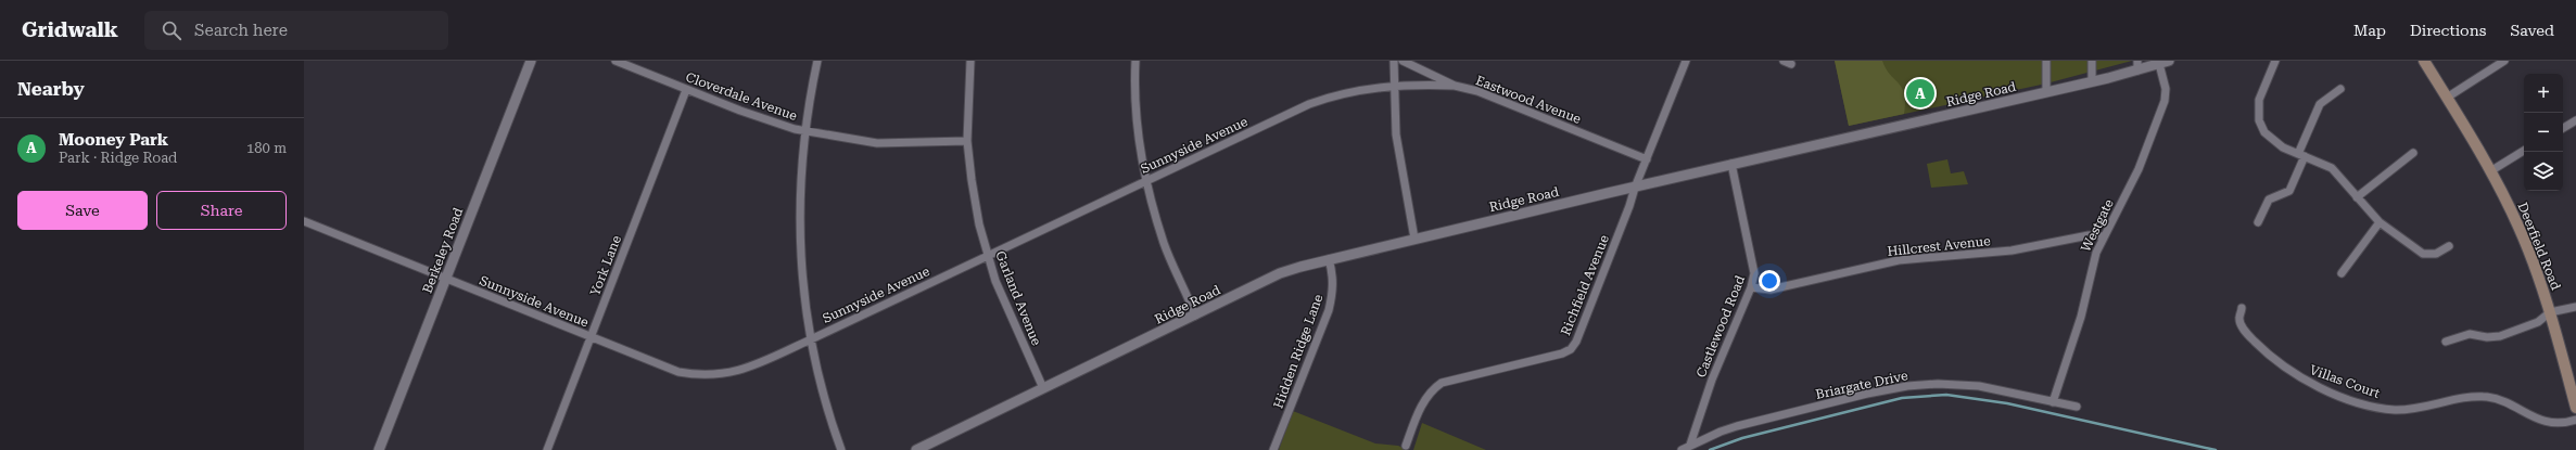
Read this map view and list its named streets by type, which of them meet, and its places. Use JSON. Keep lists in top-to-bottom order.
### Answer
{
  "streets": {
    "main road": ["Deerfield Road"],
    "street": [
      "Ridge Road",
      "Cloverdale Avenue",
      "Eastwood Avenue",
      "Sunnyside Avenue",
      "Westgate",
      "Hillcrest Avenue",
      "Berkeley Road",
      "York Lane",
      "Richfield Avenue",
      "Garland Avenue",
      "Castlewood Road",
      "Hidden Ridge Lane",
      "Villas Court",
      "Briargate Drive"
    ]
  },
  "crossings": [
    ["Ridge Road", "Westgate"],
    ["Ridge Road", "Richfield Avenue"],
    ["Ridge Road", "Garland Avenue"],
    ["Ridge Road", "Castlewood Road"],
    ["Ridge Road", "Hidden Ridge Lane"],
    ["Cloverdale Avenue", "York Lane"],
    ["Cloverdale Avenue", "Garland Avenue"],
    ["Eastwood Avenue", "Sunnyside Avenue"],
    ["Eastwood Avenue", "Richfield Avenue"],
    ["Sunnyside Avenue", "Berkeley Road"],
    ["Sunnyside Avenue", "York Lane"],
    ["Sunnyside Avenue", "Garland Avenue"],
    ["Westgate", "Hillcrest Avenue"],
    ["Westgate", "Briargate Drive"],
    ["Hillcrest Avenue", "Castlewood Road"],
    ["Castlewood Road", "Briargate Drive"]
  ],
  "page": {
    "header": "Gridwalk",
    "search": "Search here",
    "nav": ["Map", "Directions", "Saved"],
    "heading": "Nearby",
    "map_buttons": ["+", "−"],
    "pins": "A",
    "list": [
      {
        "mark": "A",
        "name": "Mooney Park",
        "note": "Park · Ridge Road",
        "value": "180 m"
      }
    ],
    "buttons": ["Save", "Share"]
  }
}
